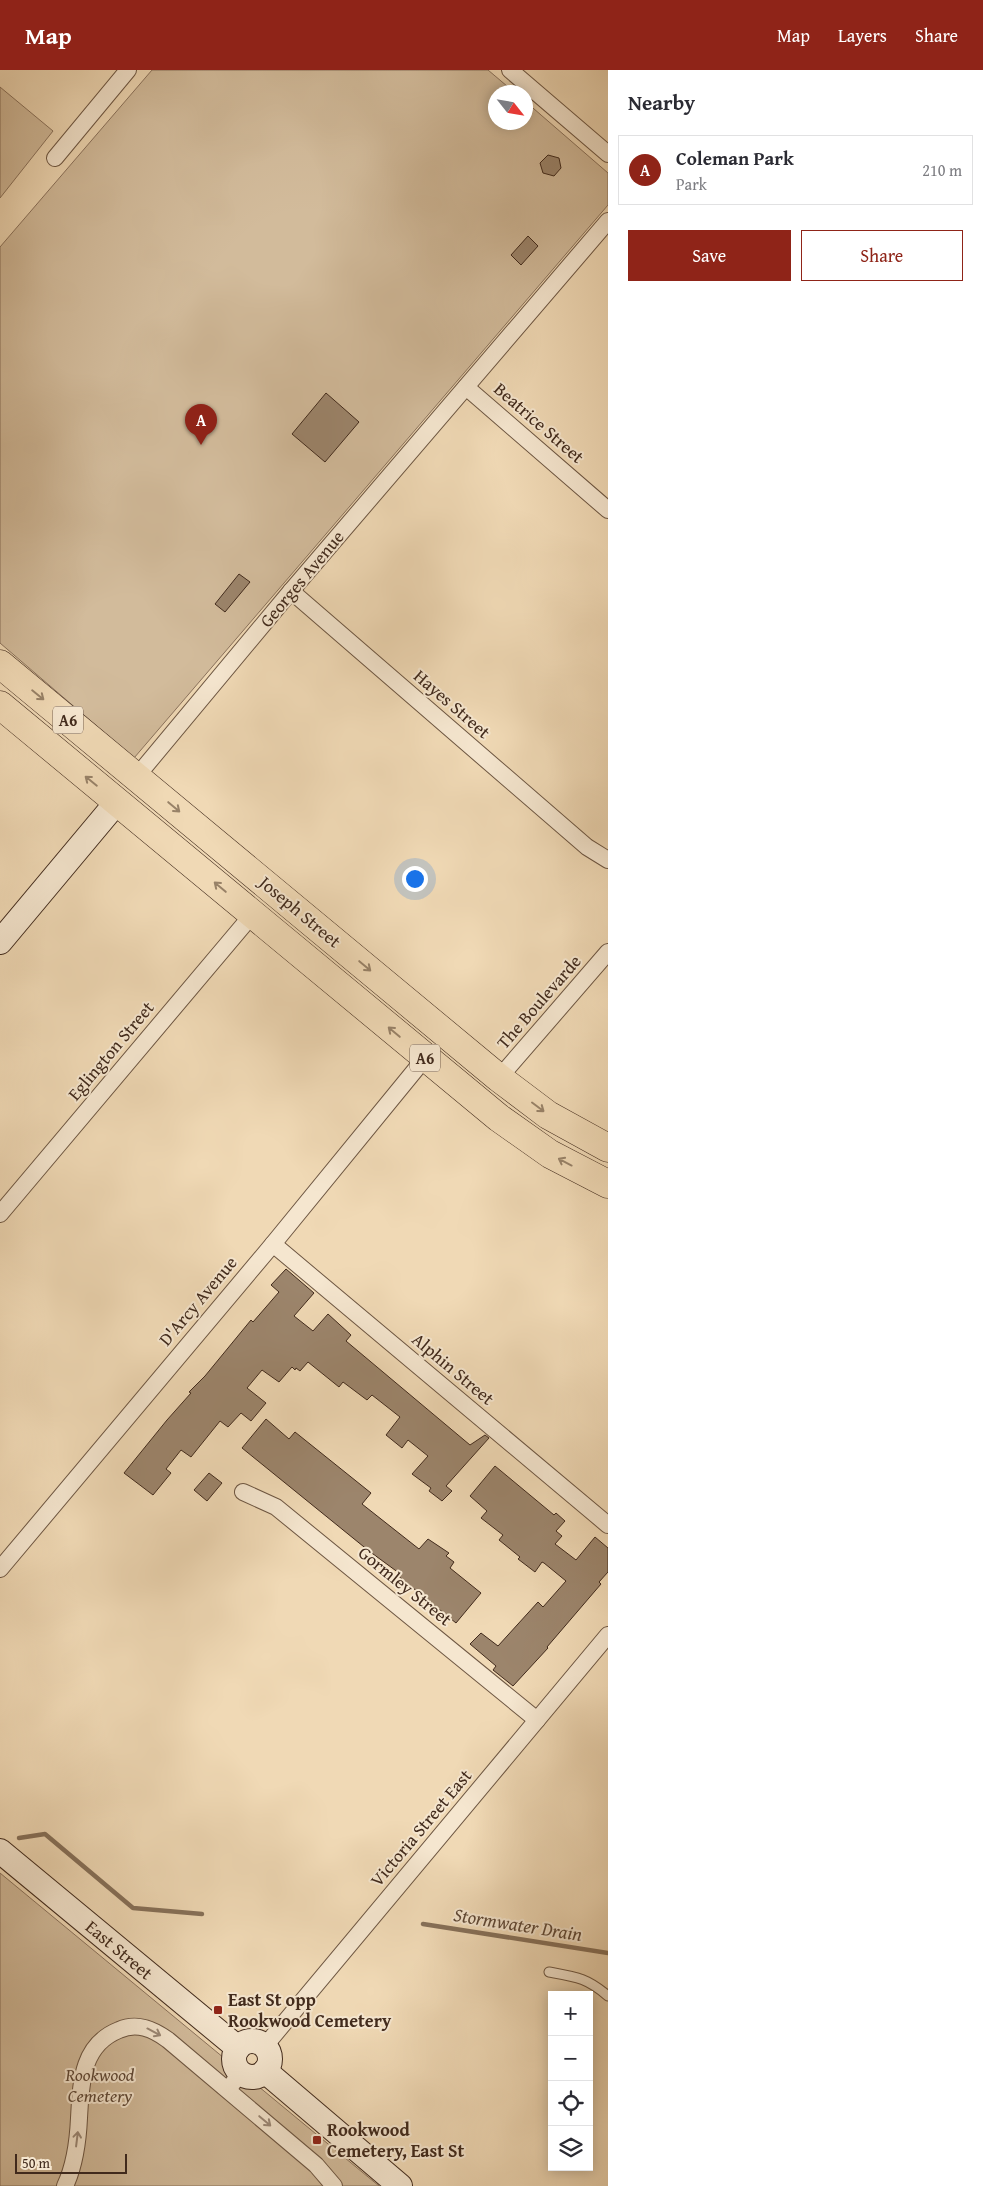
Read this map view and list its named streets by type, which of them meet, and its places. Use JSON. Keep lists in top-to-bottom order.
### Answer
{
  "streets": {
    "highway": ["Georges Avenue", "A6", "Joseph Street"],
    "main road": ["East Street"],
    "street": [
      "Beatrice Street",
      "Hayes Street",
      "The Boulevarde",
      "Eglington Street",
      "D'Arcy Avenue",
      "Alphin Street",
      "Gormley Street",
      "Victoria Street East"
    ]
  },
  "crossings": [
    ["Beatrice Street", "Georges Avenue"],
    ["Georges Avenue", "Hayes Street"],
    ["Georges Avenue", "Joseph Street"],
    ["Joseph Street", "The Boulevarde"],
    ["Joseph Street", "Eglington Street"],
    ["Joseph Street", "D'Arcy Avenue"],
    ["D'Arcy Avenue", "Alphin Street"],
    ["Gormley Street", "Victoria Street East"],
    ["Victoria Street East", "East Street"]
  ],
  "water": ["Stormwater Drain"],
  "parks": ["Rookwood Cemetery"],
  "places": {
    "transit": ["East St opp Rookwood Cemetery", "Rookwood Cemetery, East St"]
  },
  "scale_bar": "50 m",
  "north": "bottom right",
  "page": {
    "header": "Map",
    "nav": ["Map", "Layers", "Share"],
    "heading": "Nearby",
    "list": [
      {
        "mark": "A",
        "name": "Coleman Park",
        "note": "Park",
        "value": "210 m"
      }
    ],
    "buttons": ["Save", "Share"],
    "pins": "A",
    "map_buttons": ["+", "−"],
    "scale": "50 m"
  }
}
